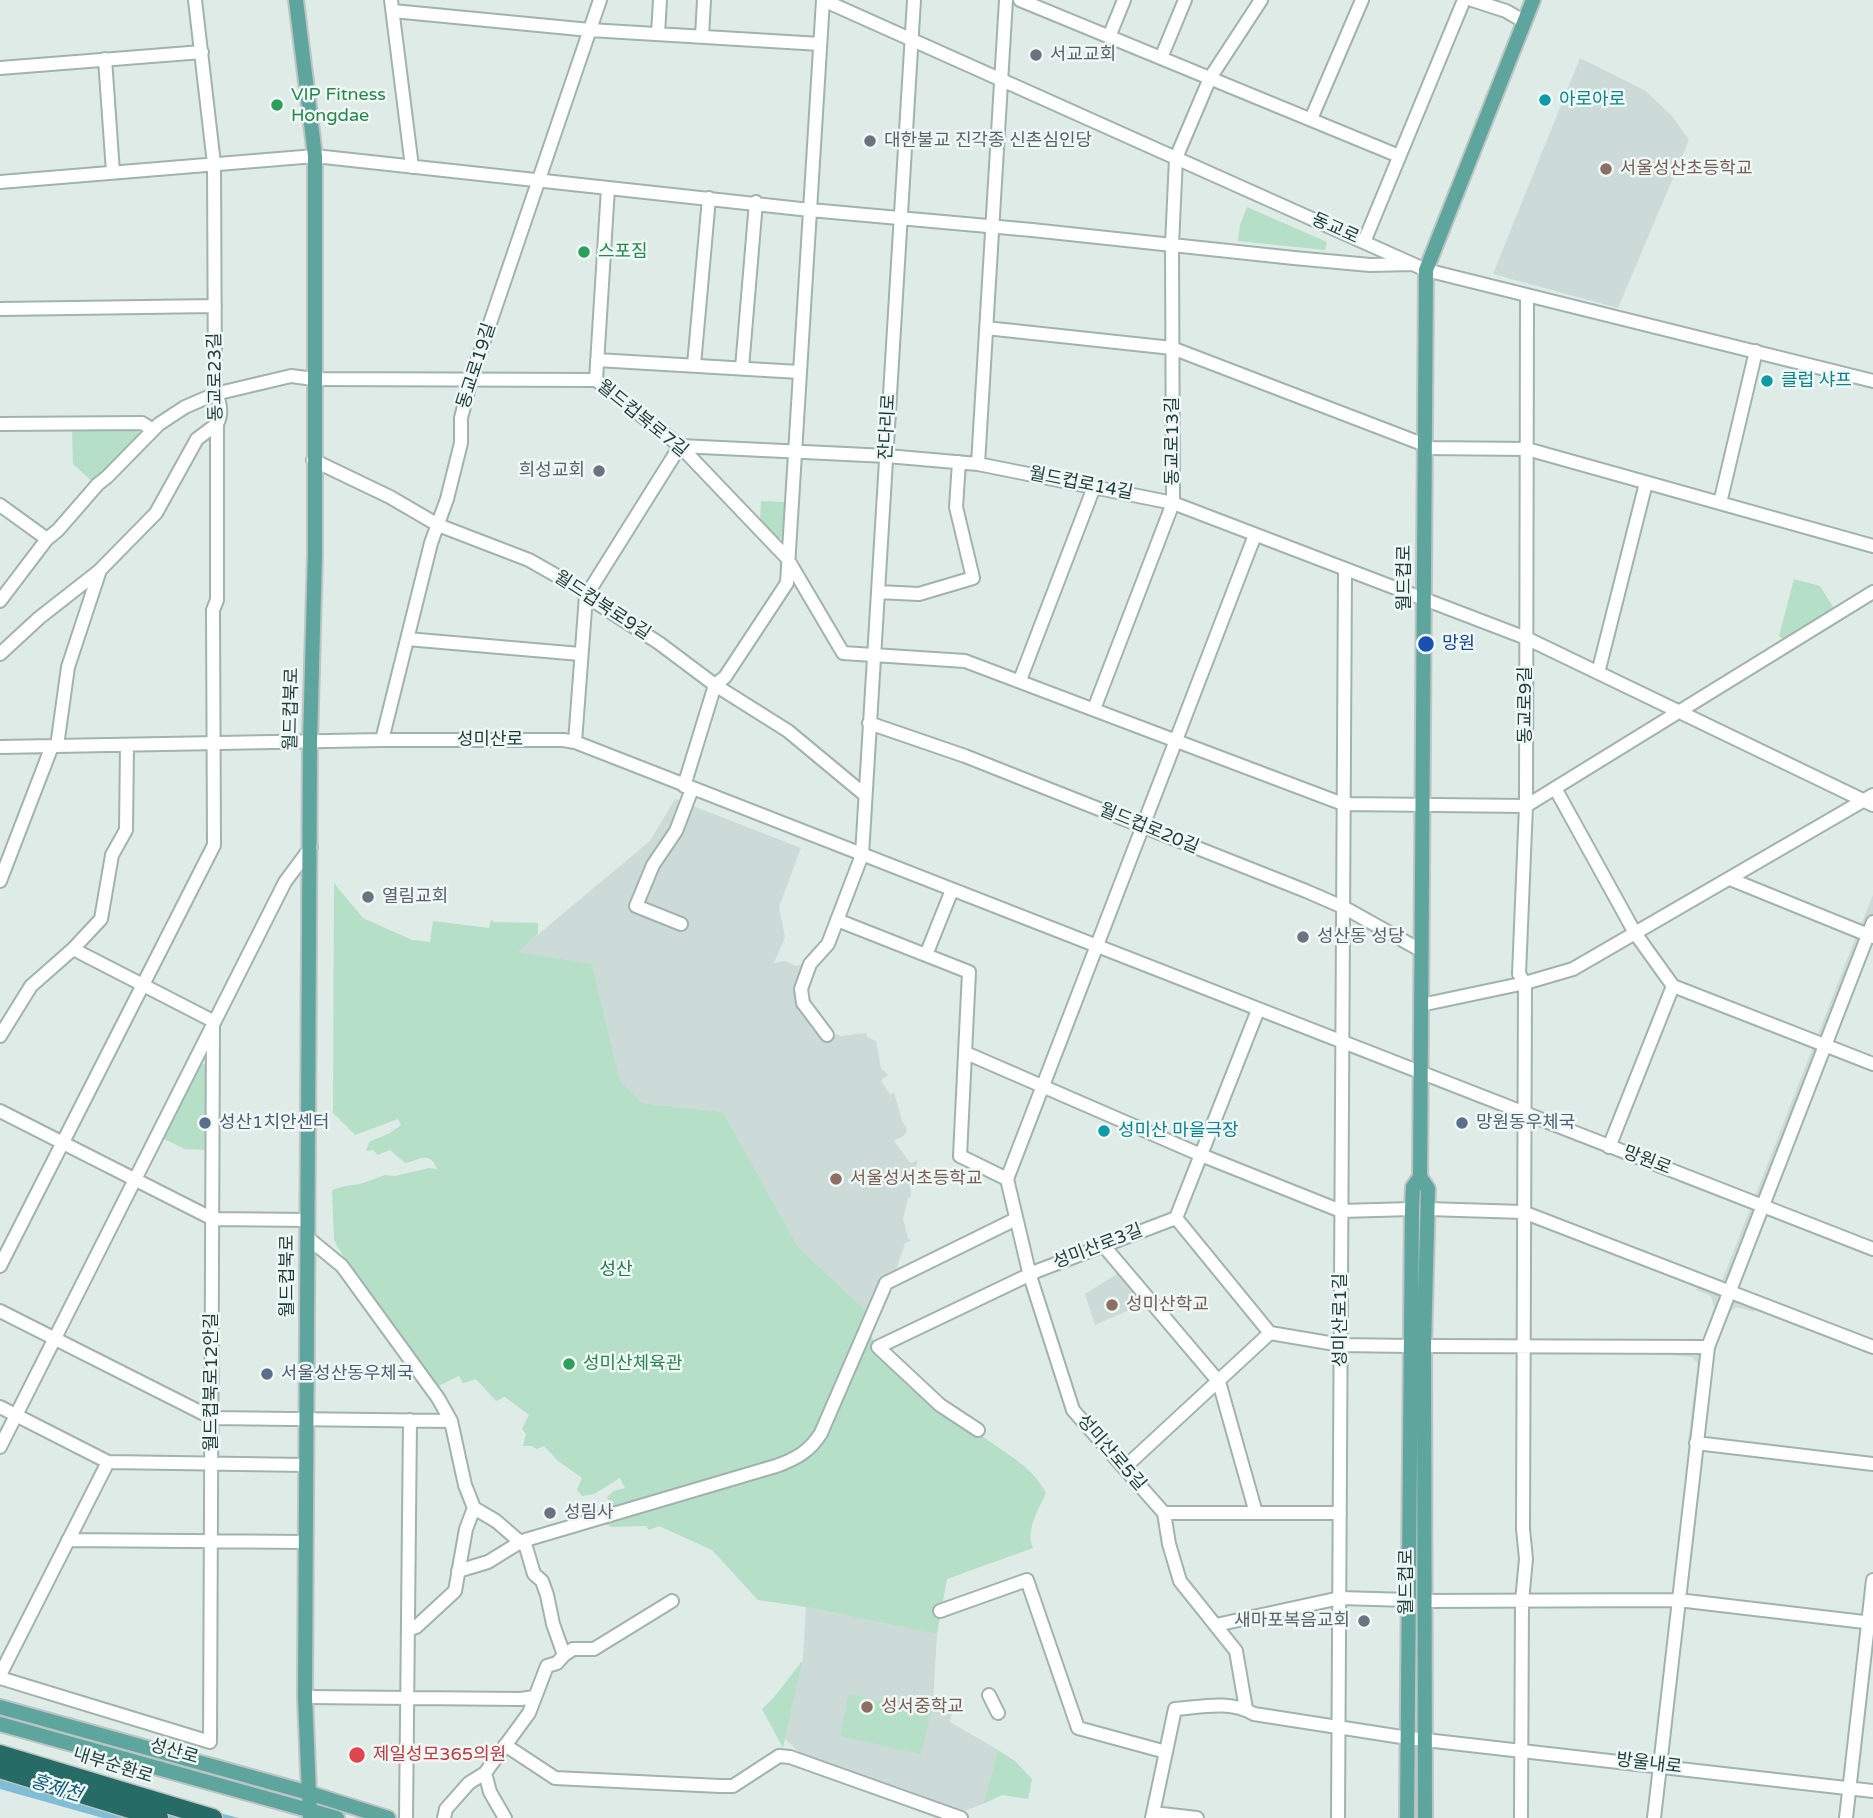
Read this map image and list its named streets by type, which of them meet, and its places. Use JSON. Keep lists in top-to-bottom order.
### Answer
{
  "streets": {
    "highway": ["내부순환로"],
    "main road": ["월드컵로", "월드컵북로", "성산로"],
    "street": [
      "동교로",
      "동교로19길",
      "동교로23길",
      "월드컵북로7길",
      "잔다리로",
      "동교로13길",
      "월드컵로14길",
      "월드컵북로9길",
      "동교로9길",
      "성미산로",
      "월드컵로20길",
      "망원로",
      "성미산로3길",
      "성미산로1길",
      "월드컵북로12안길",
      "성미산로5길",
      "방울내로"
    ]
  },
  "crossings": [
    ["동교로", "잔다리로"],
    ["동교로", "동교로13길"],
    ["동교로", "월드컵로"],
    ["동교로", "동교로9길"],
    ["동교로19길", "월드컵북로7길"],
    ["동교로19길", "월드컵북로9길"],
    ["동교로19길", "성미산로"],
    ["동교로23길", "월드컵북로7길"],
    ["동교로23길", "성미산로"],
    ["월드컵북로7길", "잔다리로"],
    ["월드컵북로7길", "월드컵로14길"],
    ["월드컵북로7길", "월드컵북로"],
    ["잔다리로", "월드컵로14길"],
    ["잔다리로", "월드컵북로9길"],
    ["잔다리로", "성미산로"],
    ["잔다리로", "월드컵로20길"],
    ["동교로13길", "월드컵로14길"],
    ["월드컵로14길", "월드컵로"],
    ["월드컵로14길", "동교로9길"],
    ["월드컵로14길", "성미산로1길"],
    ["월드컵로", "성미산로"],
    ["월드컵로", "월드컵로20길"],
    ["월드컵로", "망원로"],
    ["월드컵로", "성미산로1길"],
    ["월드컵로", "방울내로"],
    ["월드컵북로9길", "월드컵북로"],
    ["동교로9길", "망원로"],
    ["동교로9길", "방울내로"],
    ["월드컵북로", "성미산로"],
    ["월드컵북로", "성산로"],
    ["성미산로", "망원로"],
    ["성미산로", "성미산로1길"],
    ["월드컵로20길", "성미산로1길"],
    ["성미산로3길", "성미산로5길"],
    ["성미산로1길", "방울내로"]
  ],
  "water": ["홍제천"],
  "parks": ["성산"],
  "places": [
    "서교교회",
    "아로아로",
    "VIP Fitness Hongdae",
    "대한불교 진각종 신촌심인당",
    "서울성산초등학교",
    "스포짐",
    "클럽 샤프",
    "희성교회",
    "망원",
    "열림교회",
    "성산동 성당",
    "성산1치안센터",
    "망원동우체국",
    "성미산 마을극장",
    "서울성서초등학교",
    "성미산학교",
    "성미산체육관",
    "서울성산동우체국",
    "성림사",
    "새마포복음교회",
    "성서중학교",
    "제일성모365의원"
  ]
}
